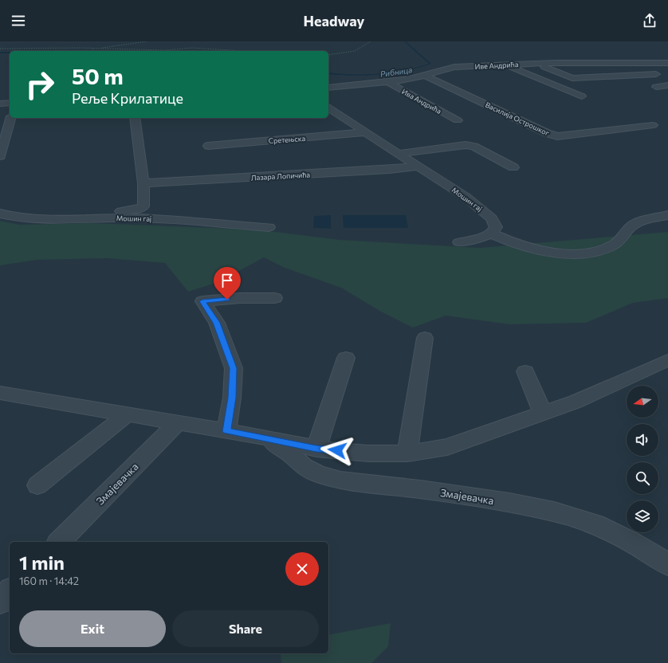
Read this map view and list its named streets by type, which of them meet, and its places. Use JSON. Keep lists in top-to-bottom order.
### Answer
{
  "streets": {
    "street": [
      "Иве Андрића",
      "Ива Андрића",
      "Василија Острошког",
      "Сретењска",
      "Лазара Лопичића",
      "Мошин гај",
      "Змајевачка"
    ]
  },
  "crossings": [
    ["Иве Андрића", "Ива Андрића"],
    ["Иве Андрића", "Василија Острошког"],
    ["Сретењска", "Мошин гај"],
    ["Лазара Лопичића", "Мошин гај"]
  ],
  "water": ["Рибница"],
  "north": "left",
  "page": {
    "header": "Headway",
    "turn": ["50 m", "Реље Крилатице"],
    "heading": ["1 min", "160 m · 14:42"],
    "buttons": ["Exit", "Share"]
  }
}
